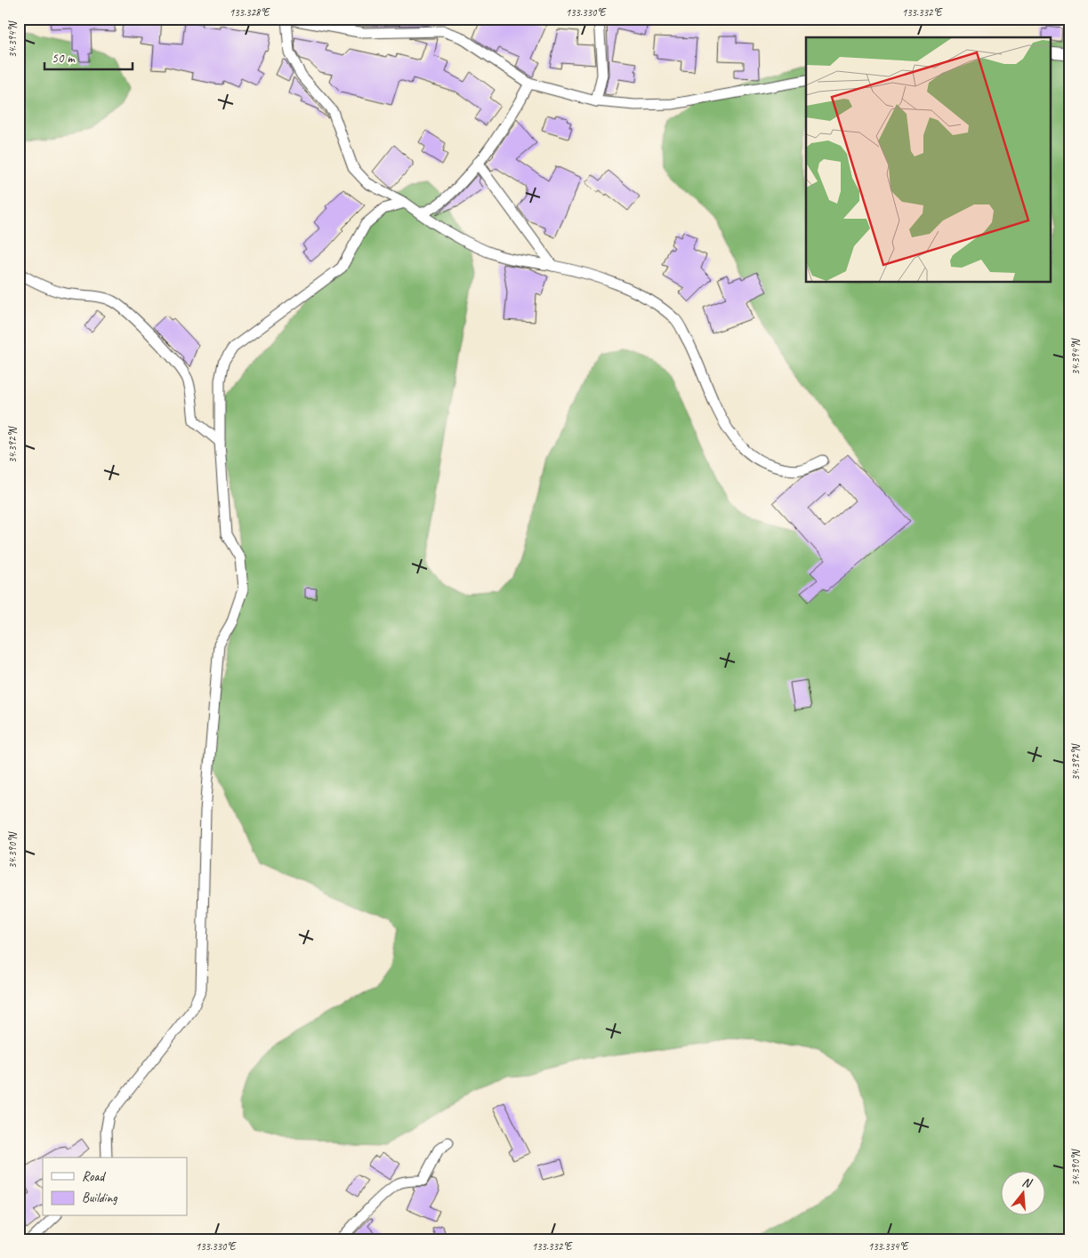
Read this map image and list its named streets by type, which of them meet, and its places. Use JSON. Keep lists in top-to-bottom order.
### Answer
{
  "legend": ["Road", "Building"],
  "scale_bar": "50 m",
  "north": "top",
  "coordinates": [
    "133.328°E",
    "133.330°E",
    "133.332°E",
    "34.394°N",
    "34.392°N",
    "34.390°N",
    "133.334°E"
  ]
}
